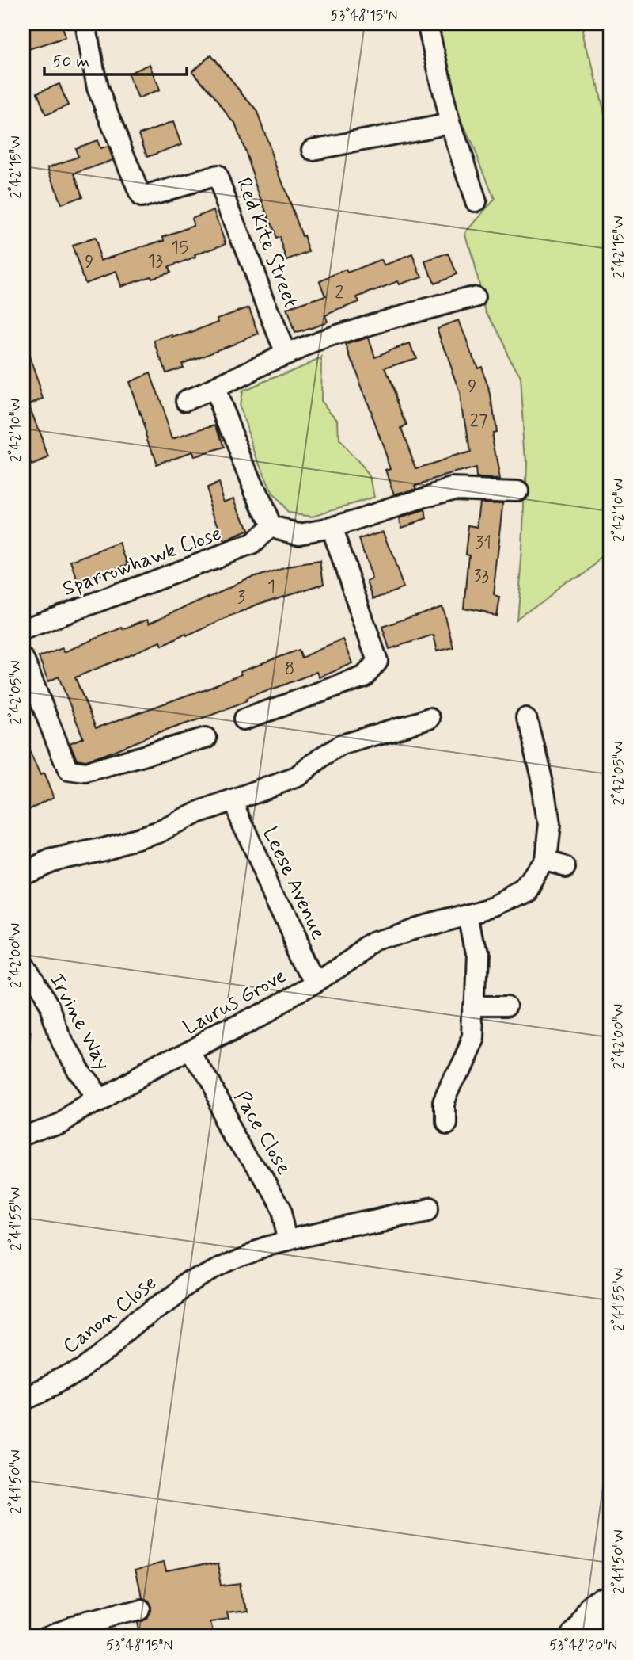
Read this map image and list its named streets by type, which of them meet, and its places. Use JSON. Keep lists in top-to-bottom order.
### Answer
{
  "streets": {
    "street": [
      "Red Kite Street",
      "Sparrowhawk Close",
      "Leese Avenue",
      "Laurus Grove",
      "Irvine Way",
      "Pace Close",
      "Canon Close"
    ]
  },
  "crossings": [
    ["Leese Avenue", "Laurus Grove"],
    ["Laurus Grove", "Irvine Way"],
    ["Laurus Grove", "Pace Close"],
    ["Pace Close", "Canon Close"]
  ],
  "house_numbers": [
    "15",
    "13",
    "9",
    "2",
    "9",
    "27",
    "31",
    "33",
    "1",
    "3",
    "8"
  ],
  "scale_bar": "50 m",
  "coordinates": [
    "53°48'15\"N",
    "2°42'15\"W",
    "2°42'10\"W",
    "2°42'05\"W",
    "2°42'00\"W",
    "2°41'55\"W",
    "2°41'50\"W",
    "53°48'20\"N"
  ]
}
